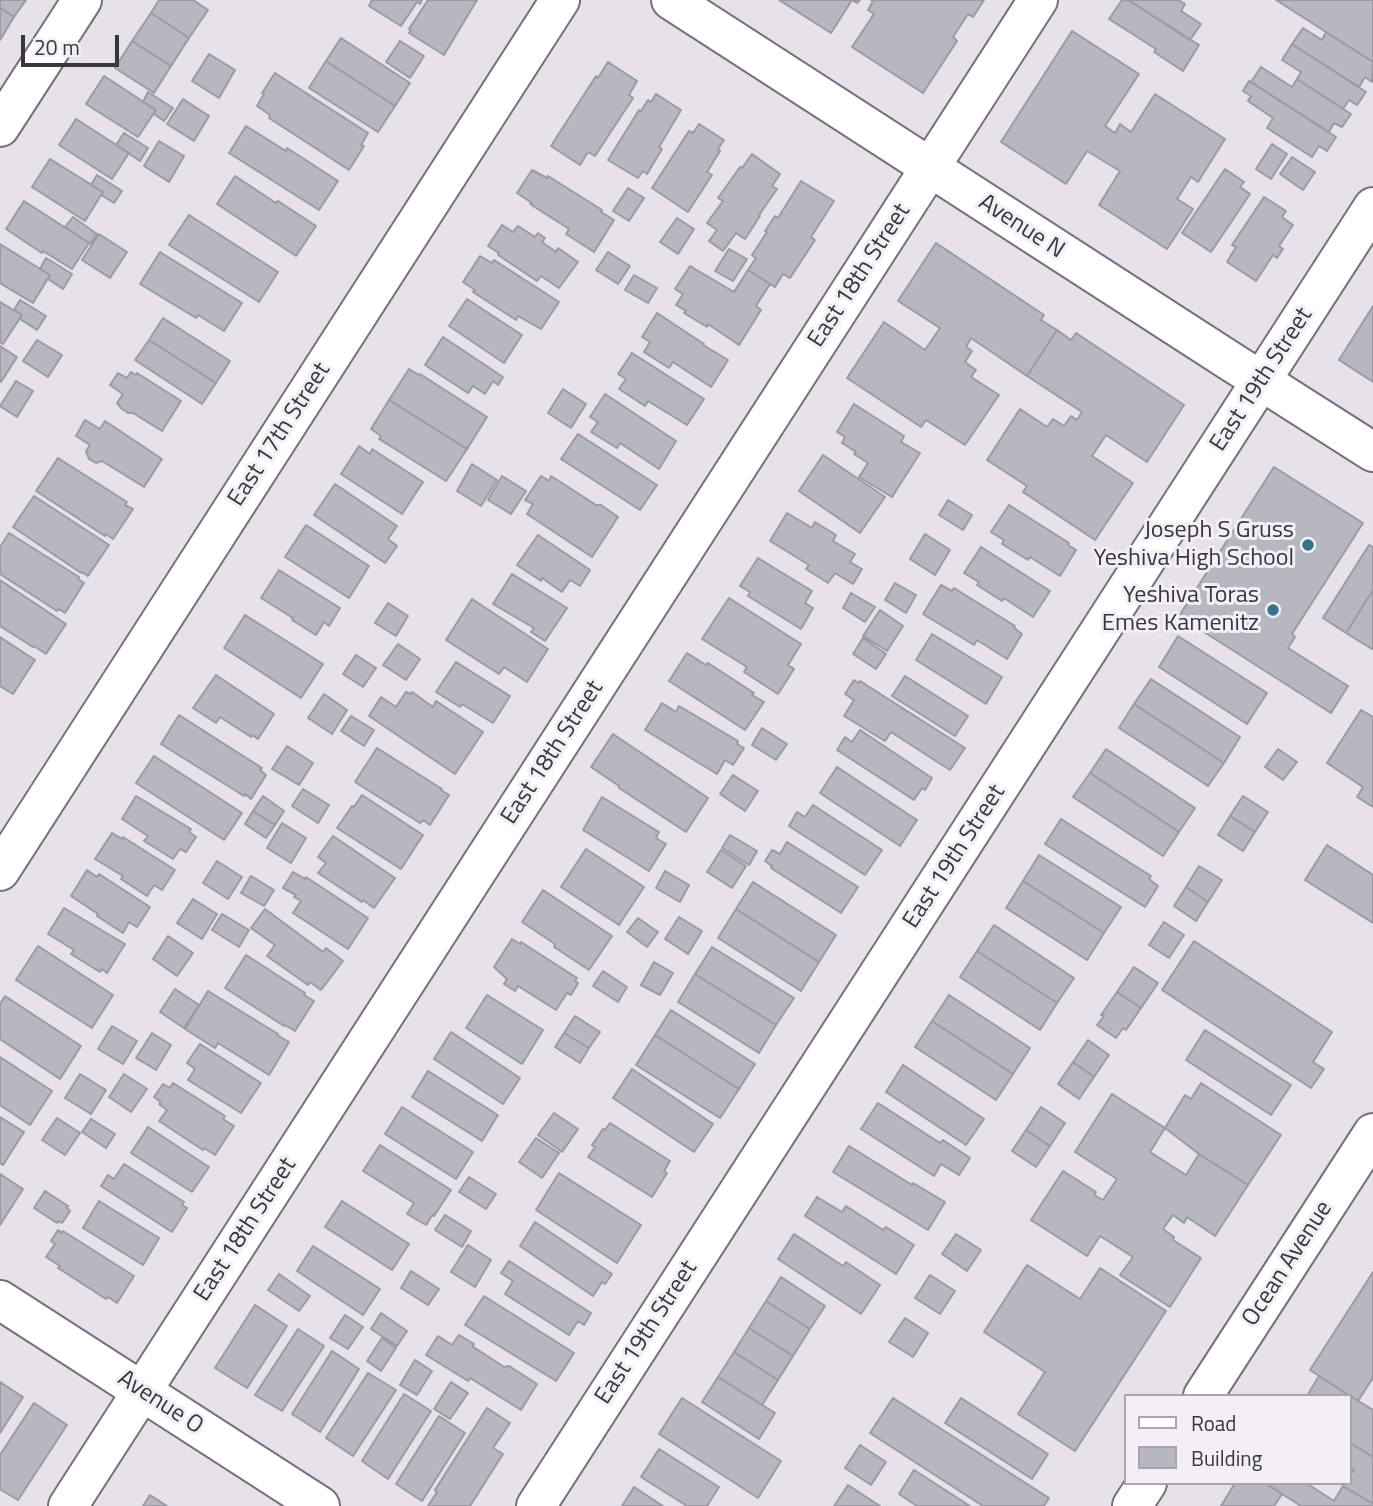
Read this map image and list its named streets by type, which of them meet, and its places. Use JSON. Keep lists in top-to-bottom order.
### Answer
{
  "streets": {
    "street": [
      "Avenue N",
      "East 18th Street",
      "East 19th Street",
      "East 17th Street",
      "Ocean Avenue",
      "Avenue O"
    ]
  },
  "crossings": [
    ["Avenue N", "East 18th Street"],
    ["Avenue N", "East 19th Street"],
    ["East 18th Street", "Avenue O"]
  ],
  "places": ["Joseph S Gruss Yeshiva High School", "Yeshiva Toras Emes Kamenitz"],
  "legend": ["Road", "Building"],
  "scale_bar": "20 m"
}
